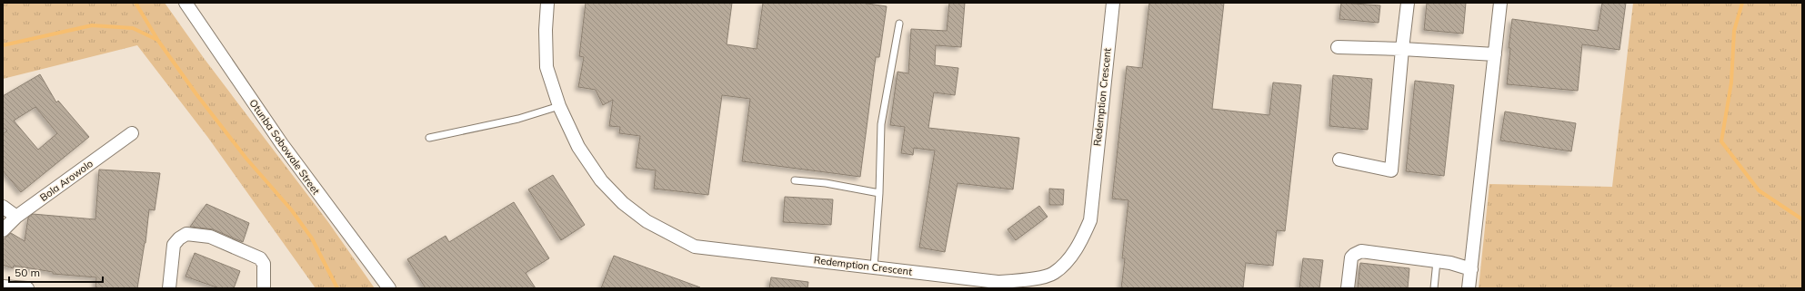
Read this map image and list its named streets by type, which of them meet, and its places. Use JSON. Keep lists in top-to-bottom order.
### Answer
{
  "streets": {
    "street": ["Redemption Crescent", "Otunba Sobowale Street", "Bola Arowolo"]
  },
  "scale_bar": "50 m"
}
